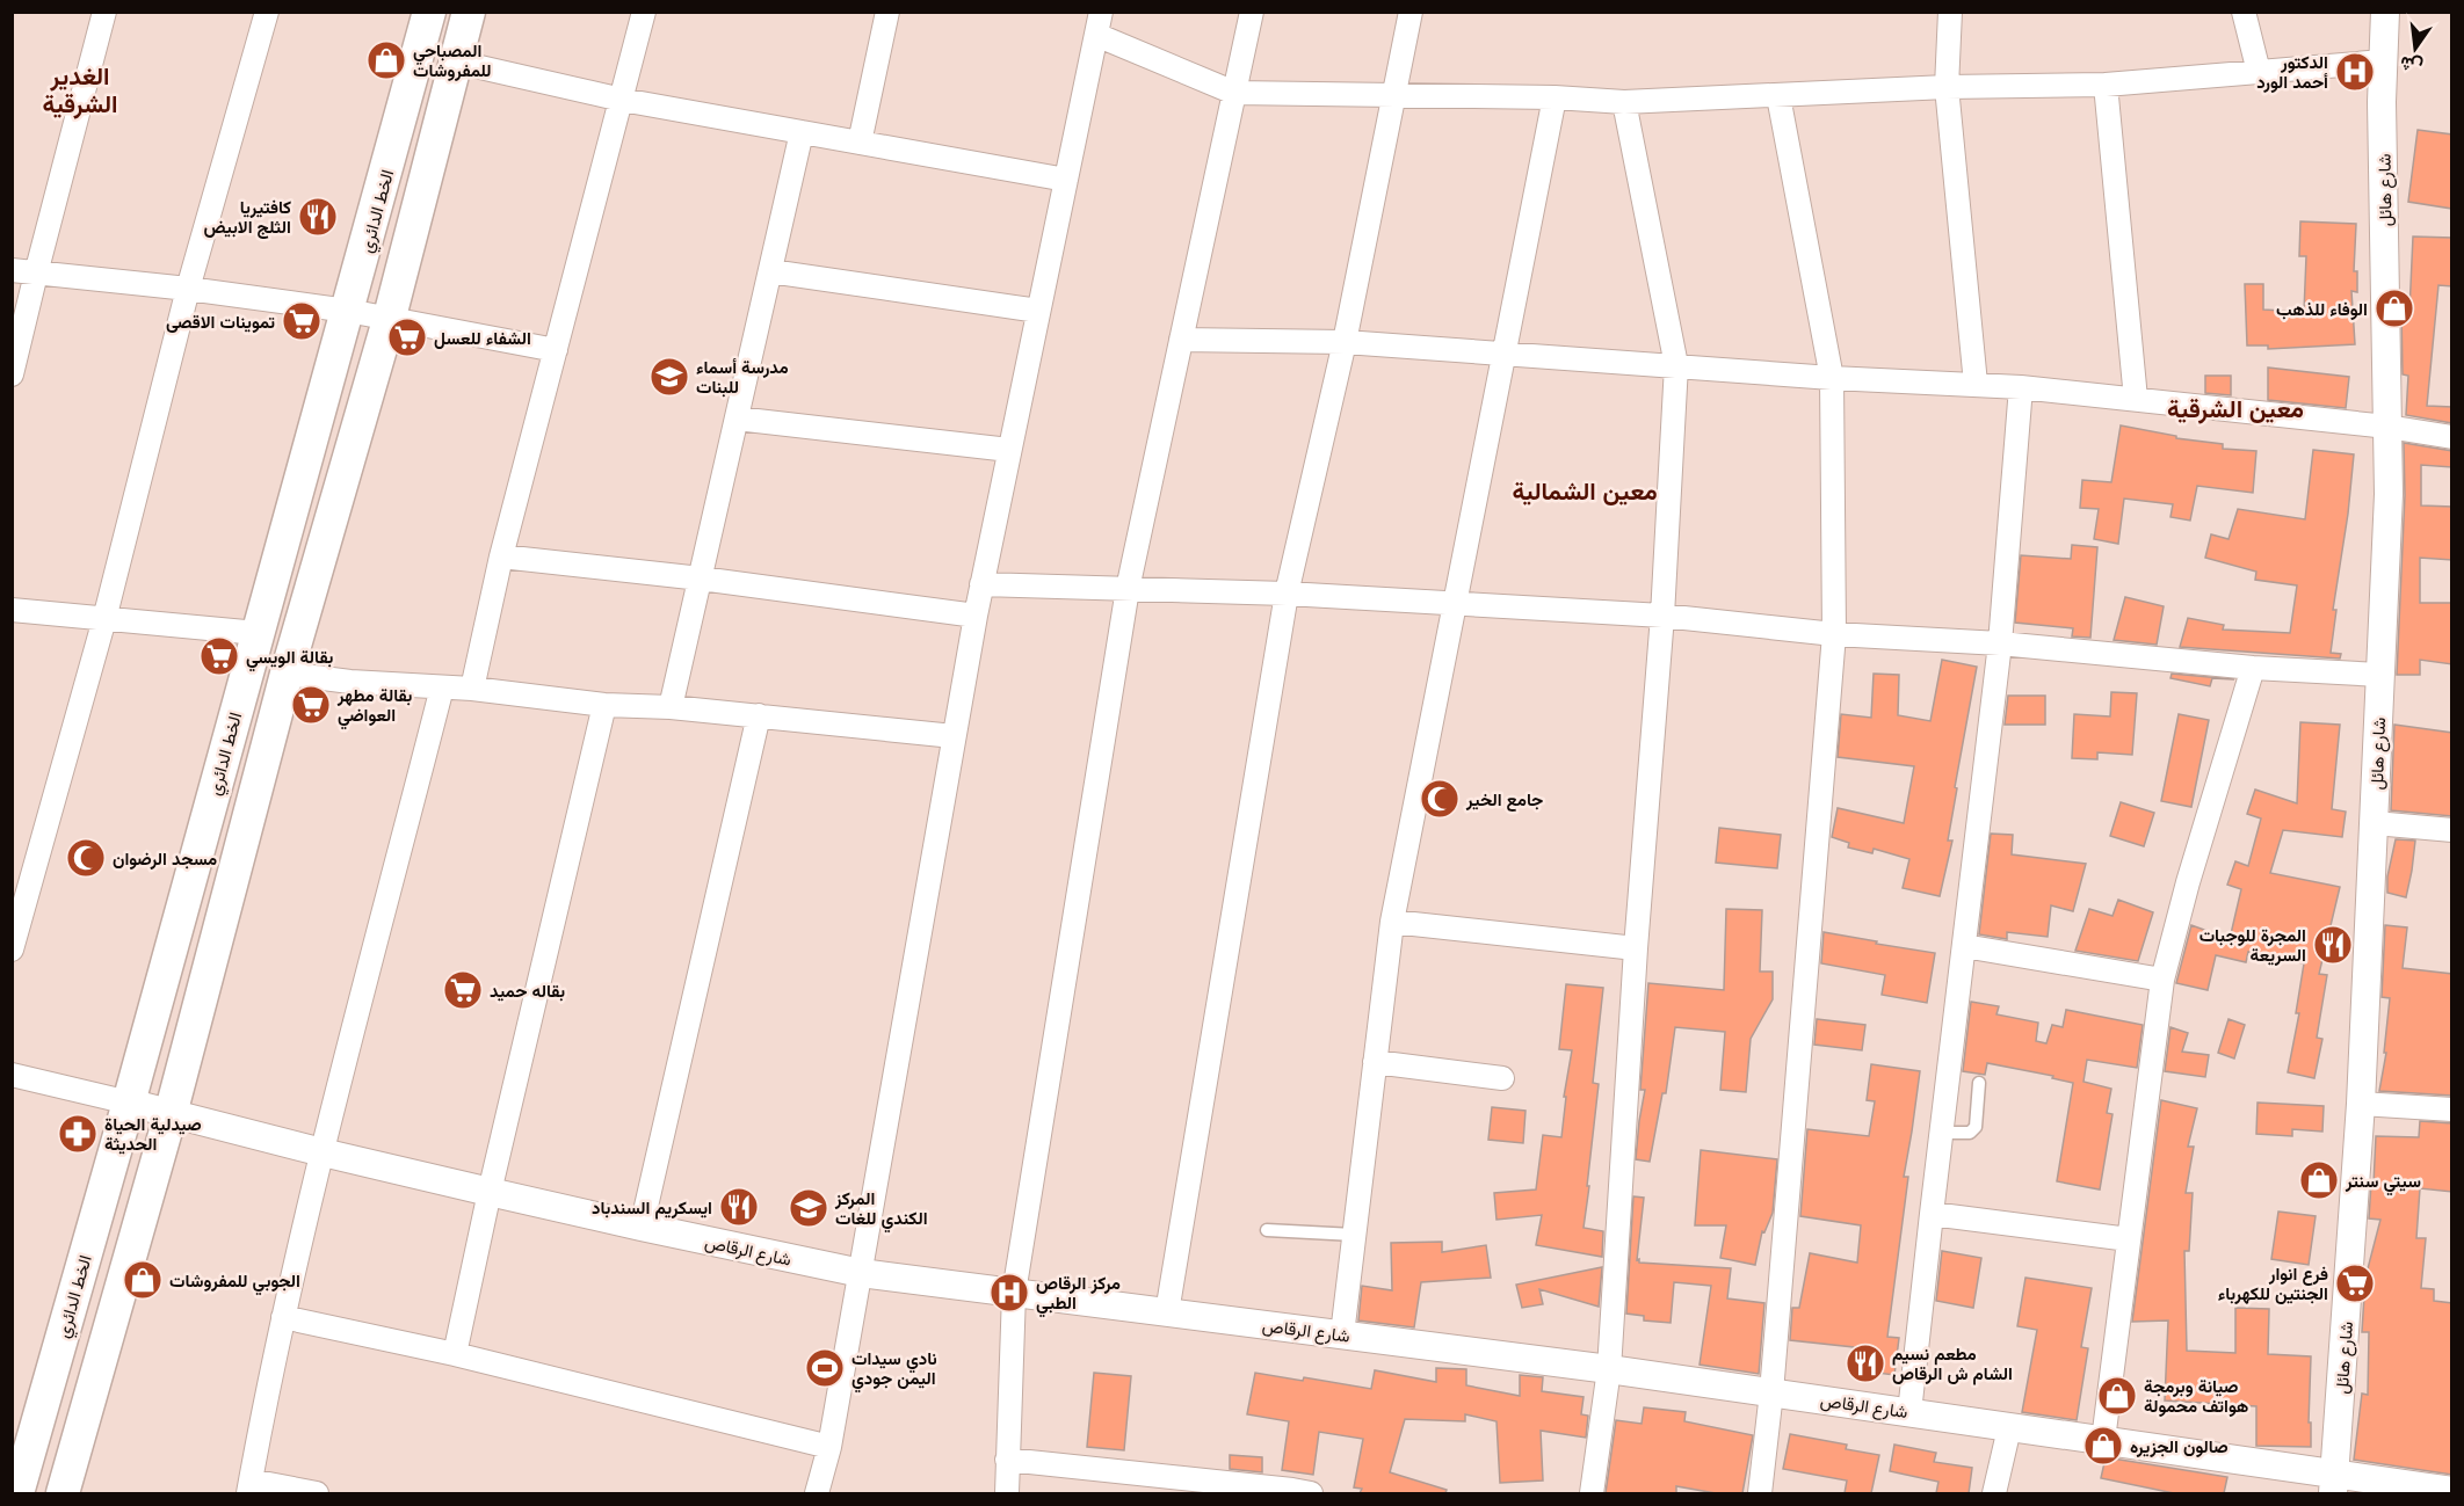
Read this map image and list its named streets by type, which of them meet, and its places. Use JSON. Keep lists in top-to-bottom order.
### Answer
{
  "streets": {
    "main road": ["الخط الدائري"],
    "street": ["شارع هائل", "شارع الرقاص"]
  },
  "crossings": [
    ["شارع هائل", "شارع الرقاص"],
    ["الخط الدائري", "شارع الرقاص"]
  ],
  "districts": ["الغدير الشرقية", "معين الشرقية", "معين الشمالية"],
  "places": {
    "shop": [
      "المصباحي للمفروشات",
      "الوفاء للذهب",
      "سيتي سنتر",
      "الجوبي للمفروشات",
      "صيانة وبرمجة هواتف محمولة",
      "صالون الجزيره"
    ],
    "hospital": ["الدكتور أحمد الورد", "مركز الرقاص الطبي"],
    "restaurant": [
      "كافتيريا الثلج الابيض",
      "المجرة للوجبات السريعة",
      "ايسكريم السندباد",
      "مطعم نسيم الشام ش الرقاص"
    ],
    "supermarket": [
      "تموينات الاقصى",
      "الشفاء للعسل",
      "بقالة الويسي",
      "بقالة مطهر العواضي",
      "بقاله حميد",
      "فرع انوار الجنتين للكهرباء"
    ],
    "school or university": ["مدرسة أسماء للبنات", "المركز الكندي للغات"],
    "mosque": ["جامع الخير", "مسجد الرضوان"],
    "pharmacy": ["صيدلية الحياة الحديثة"],
    "sports": ["نادي سيدات اليمن جودي"]
  },
  "north": "bottom"
}
